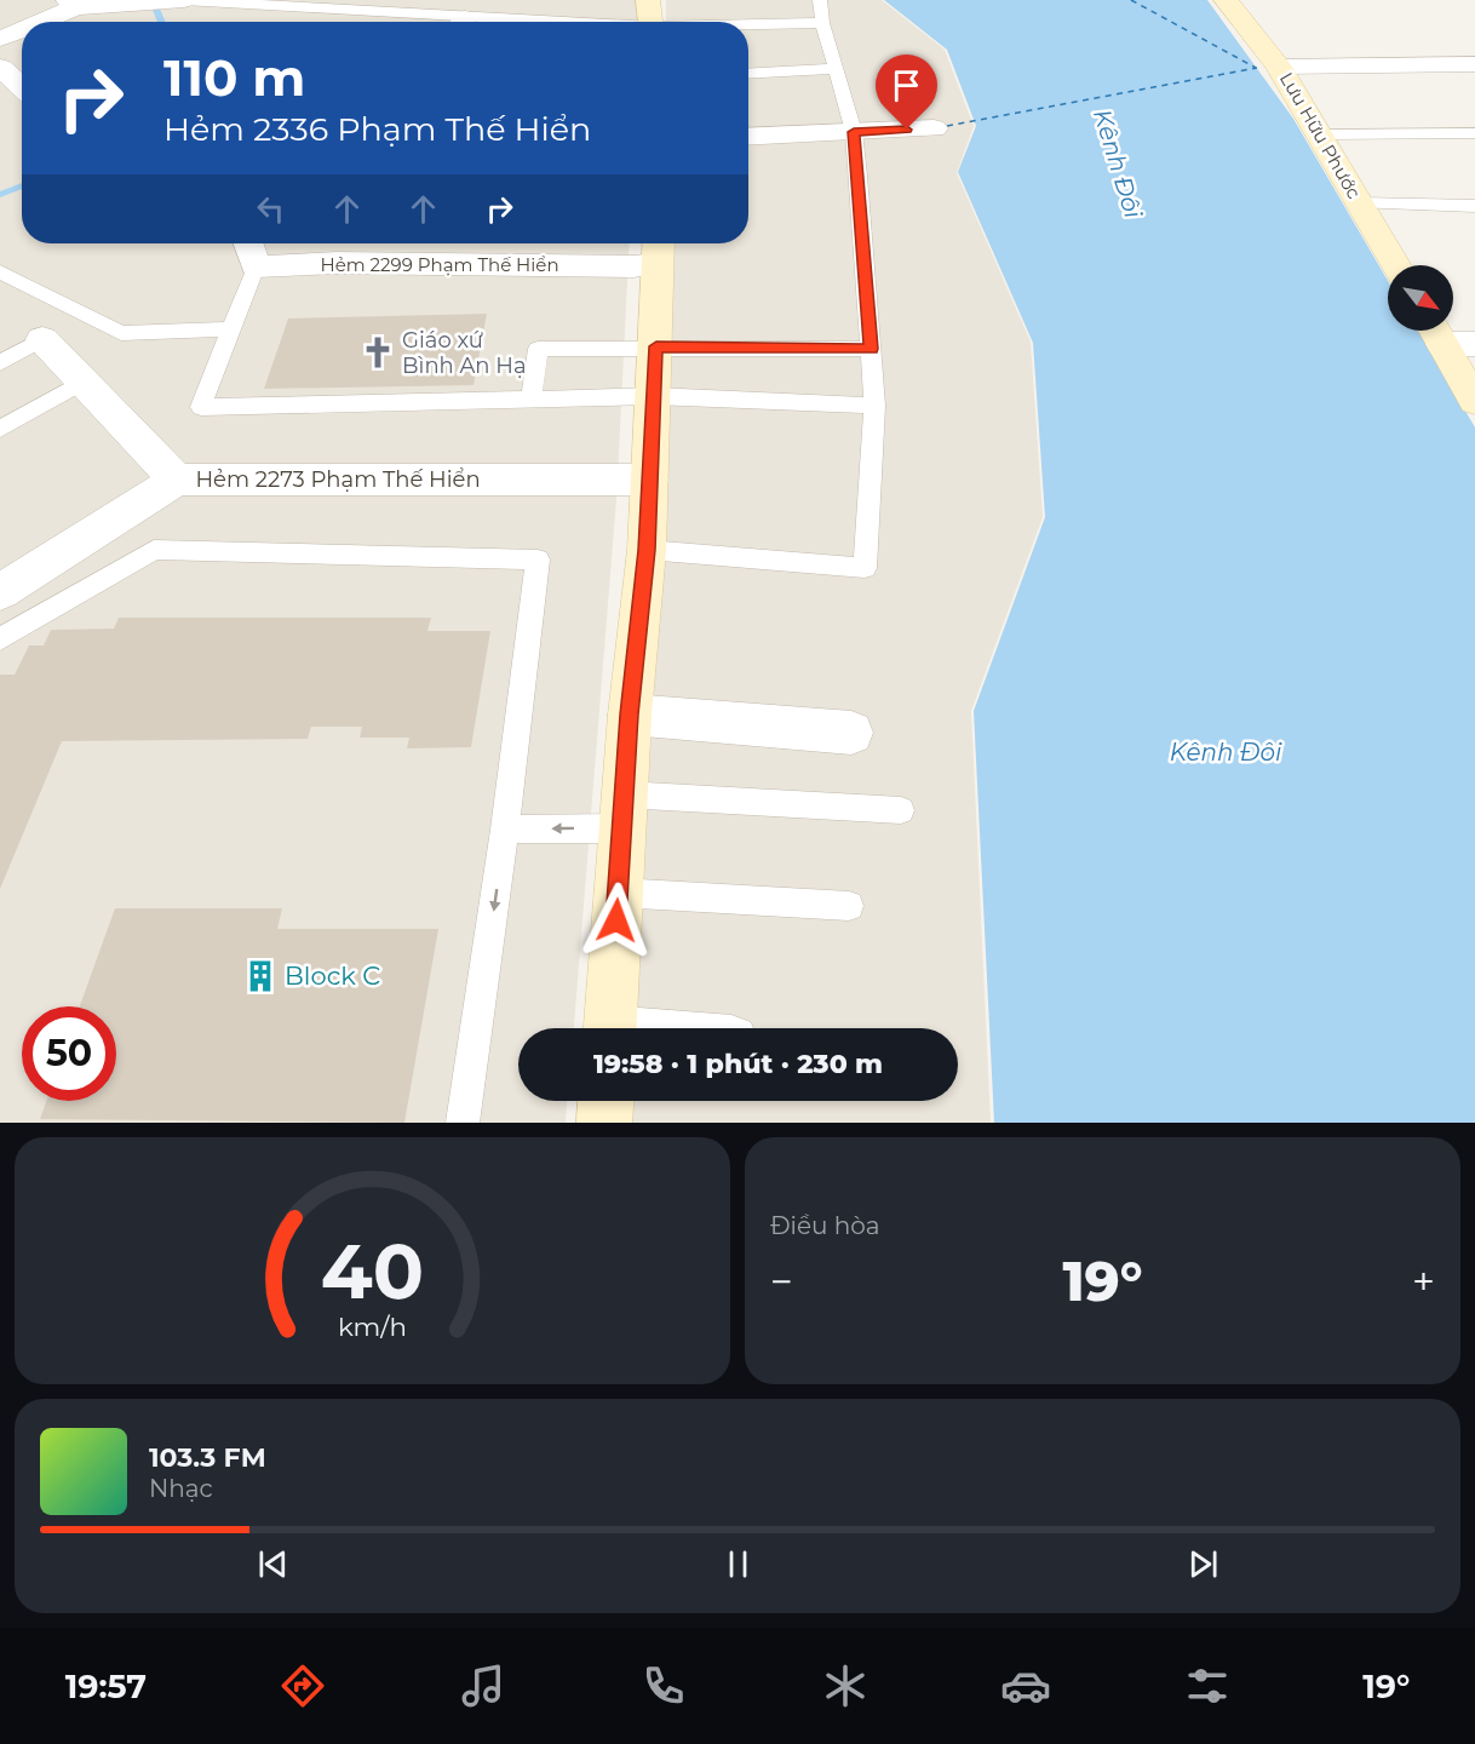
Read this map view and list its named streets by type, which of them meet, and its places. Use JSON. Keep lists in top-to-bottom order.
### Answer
{
  "streets": {
    "main road": ["Lưu Hữu Phước"],
    "street": ["Hẻm 2299 Phạm Thế Hiển", "Hẻm 2273 Phạm Thế Hiển"]
  },
  "water": ["Kênh Đôi"],
  "places": {
    "church": ["Giáo xứ Bình An Hạ"],
    "building": ["Block C"]
  },
  "north": "bottom right",
  "page": {
    "turn": ["110 m", "Hẻm 2336 Phạm Thế Hiển"],
    "limit": "50",
    "trip": "19:58 · 1 phút · 230 m",
    "tile": "Điều hòa",
    "heat": ["−", "19°", "+"],
    "song": ["103.3 FM", "Nhạc"],
    "tabs": ["19:57", "19°"],
    "gauge": ["40", "km/h"]
  }
}
